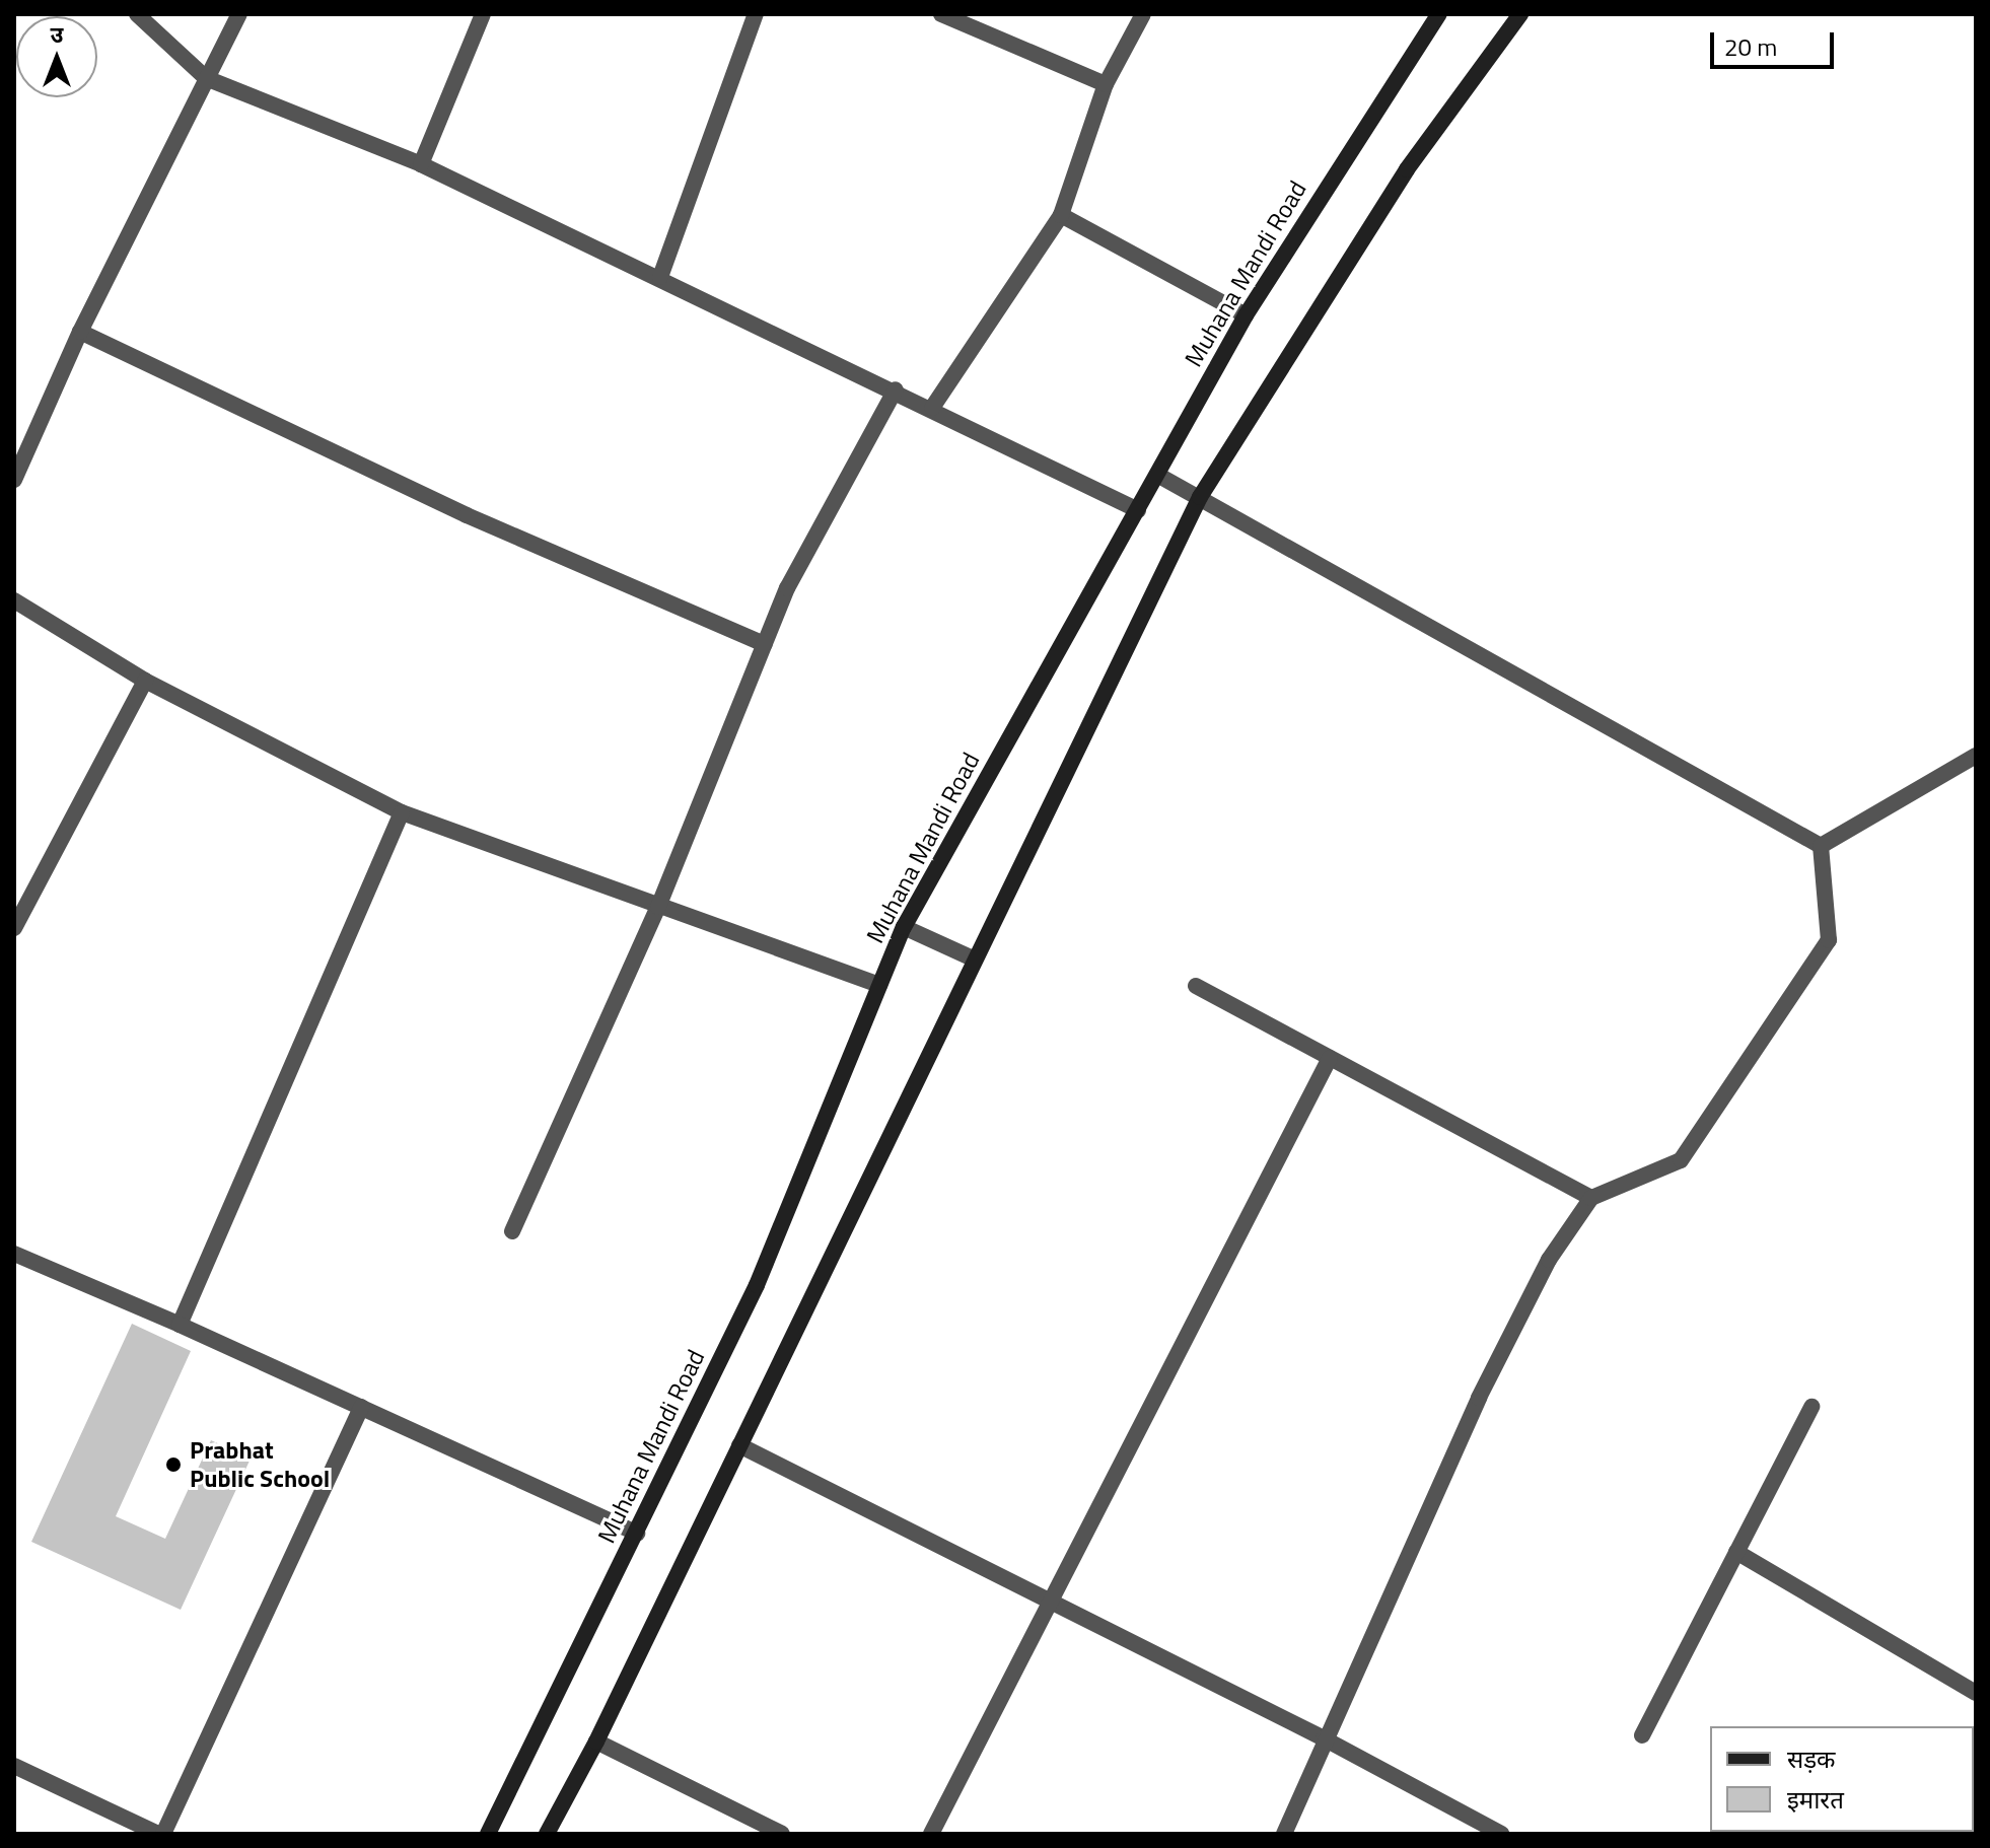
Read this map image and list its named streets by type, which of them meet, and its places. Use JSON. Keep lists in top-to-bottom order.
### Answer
{
  "streets": {
    "main road": ["Muhana Mandi Road"]
  },
  "places": ["Prabhat Public School"],
  "legend": ["सड़क", "इमारत"],
  "scale_bar": "20 m",
  "north": "top"
}
